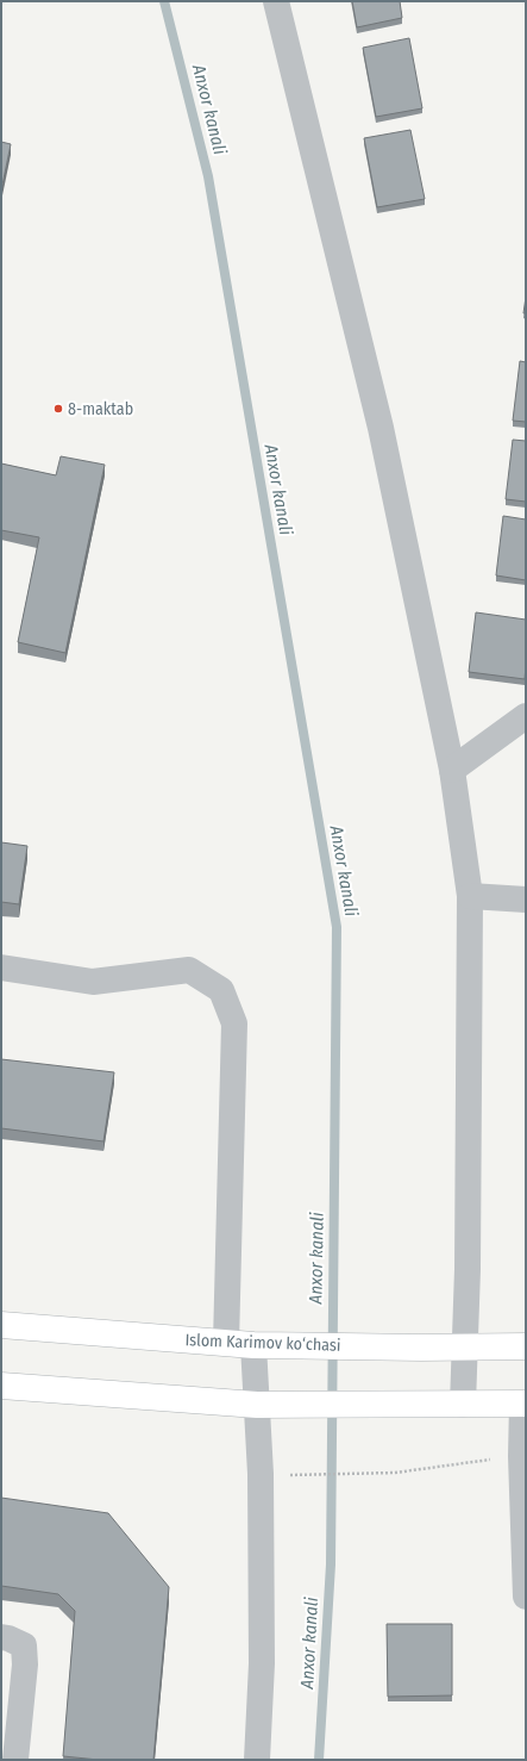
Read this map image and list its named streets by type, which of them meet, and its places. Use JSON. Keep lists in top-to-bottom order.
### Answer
{
  "streets": {
    "main road": ["Islom Karimov ko‘chasi"]
  },
  "water": ["Anxor kanali"],
  "places": ["8-maktab"]
}
